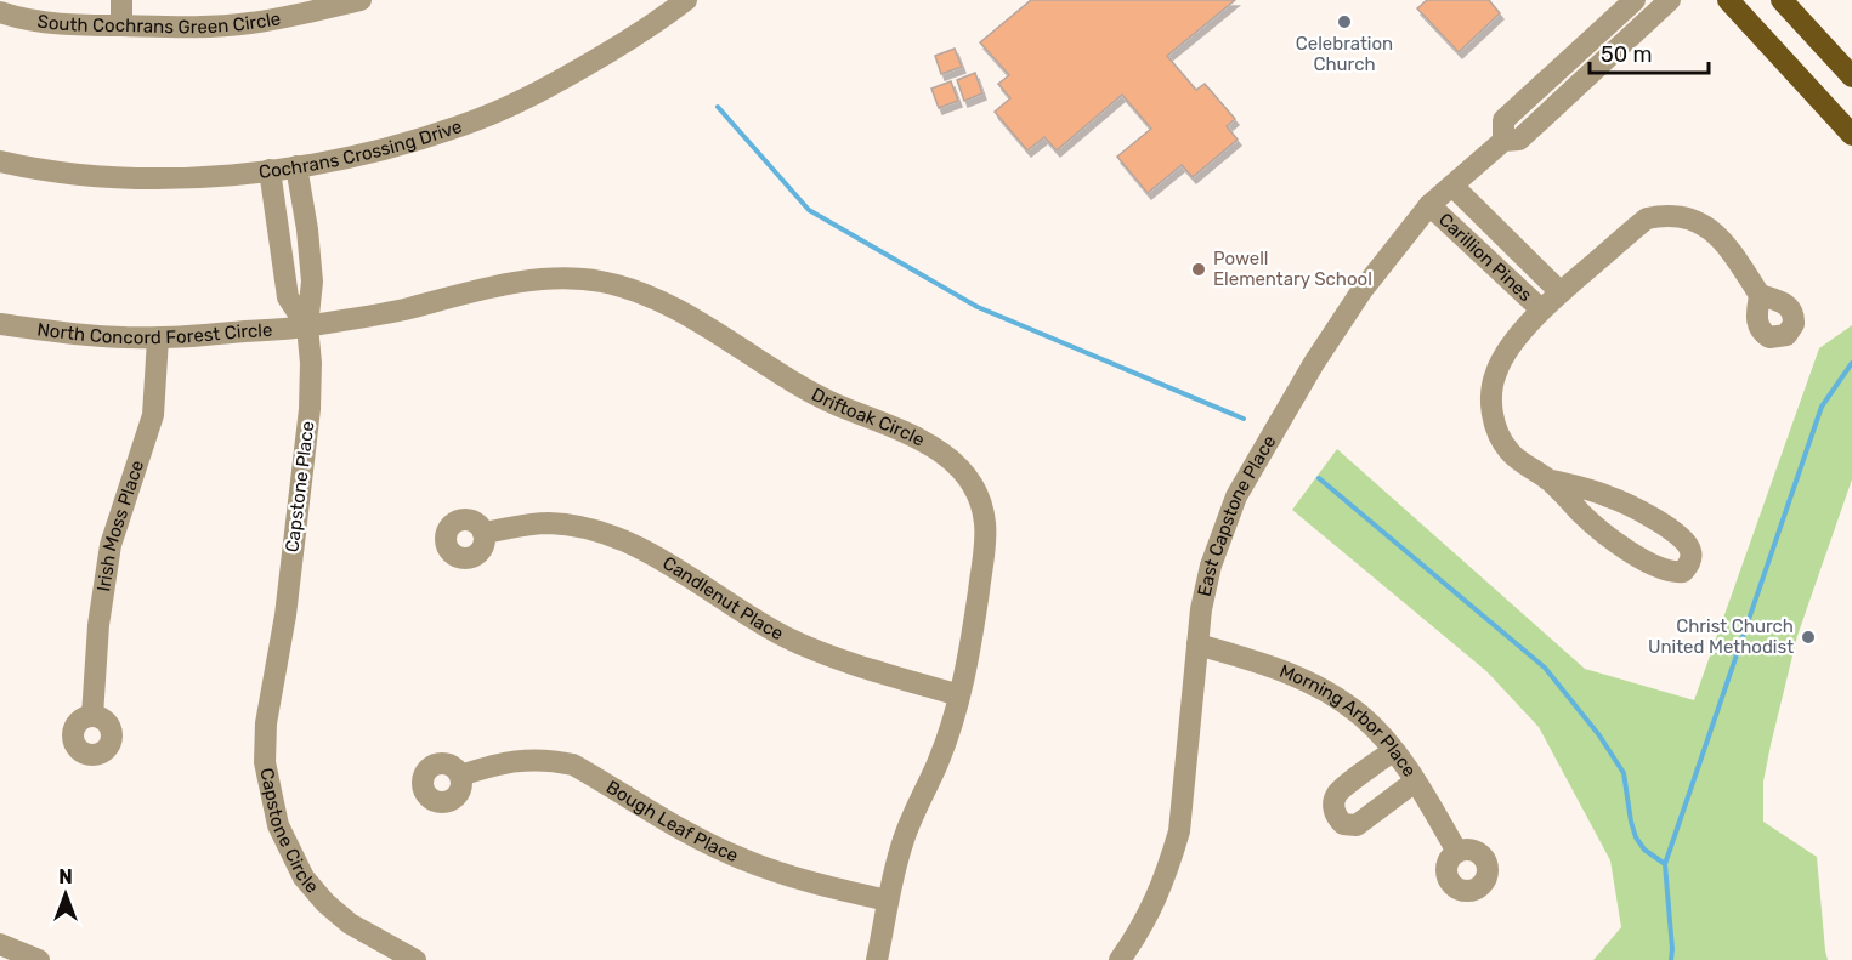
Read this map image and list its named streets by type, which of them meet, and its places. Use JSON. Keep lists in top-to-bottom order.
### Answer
{
  "streets": {
    "street": [
      "South Cochrans Green Circle",
      "Cochrans Crossing Drive",
      "Carillion Pines",
      "North Concord Forest Circle",
      "Driftoak Circle",
      "Capstone Place",
      "East Capstone Place",
      "Irish Moss Place",
      "Candlenut Place",
      "Morning Arbor Place",
      "Bough Leaf Place",
      "Capstone Circle"
    ]
  },
  "crossings": [
    ["Cochrans Crossing Drive", "Capstone Place"],
    ["Carillion Pines", "East Capstone Place"],
    ["North Concord Forest Circle", "Driftoak Circle"],
    ["North Concord Forest Circle", "Capstone Place"],
    ["North Concord Forest Circle", "Irish Moss Place"],
    ["Driftoak Circle", "Capstone Place"],
    ["Driftoak Circle", "Candlenut Place"],
    ["Driftoak Circle", "Bough Leaf Place"],
    ["Capstone Place", "Capstone Circle"],
    ["East Capstone Place", "Morning Arbor Place"]
  ],
  "places": ["Celebration Church", "Powell Elementary School", "Christ Church United Methodist"],
  "scale_bar": "50 m",
  "north": "top"
}
